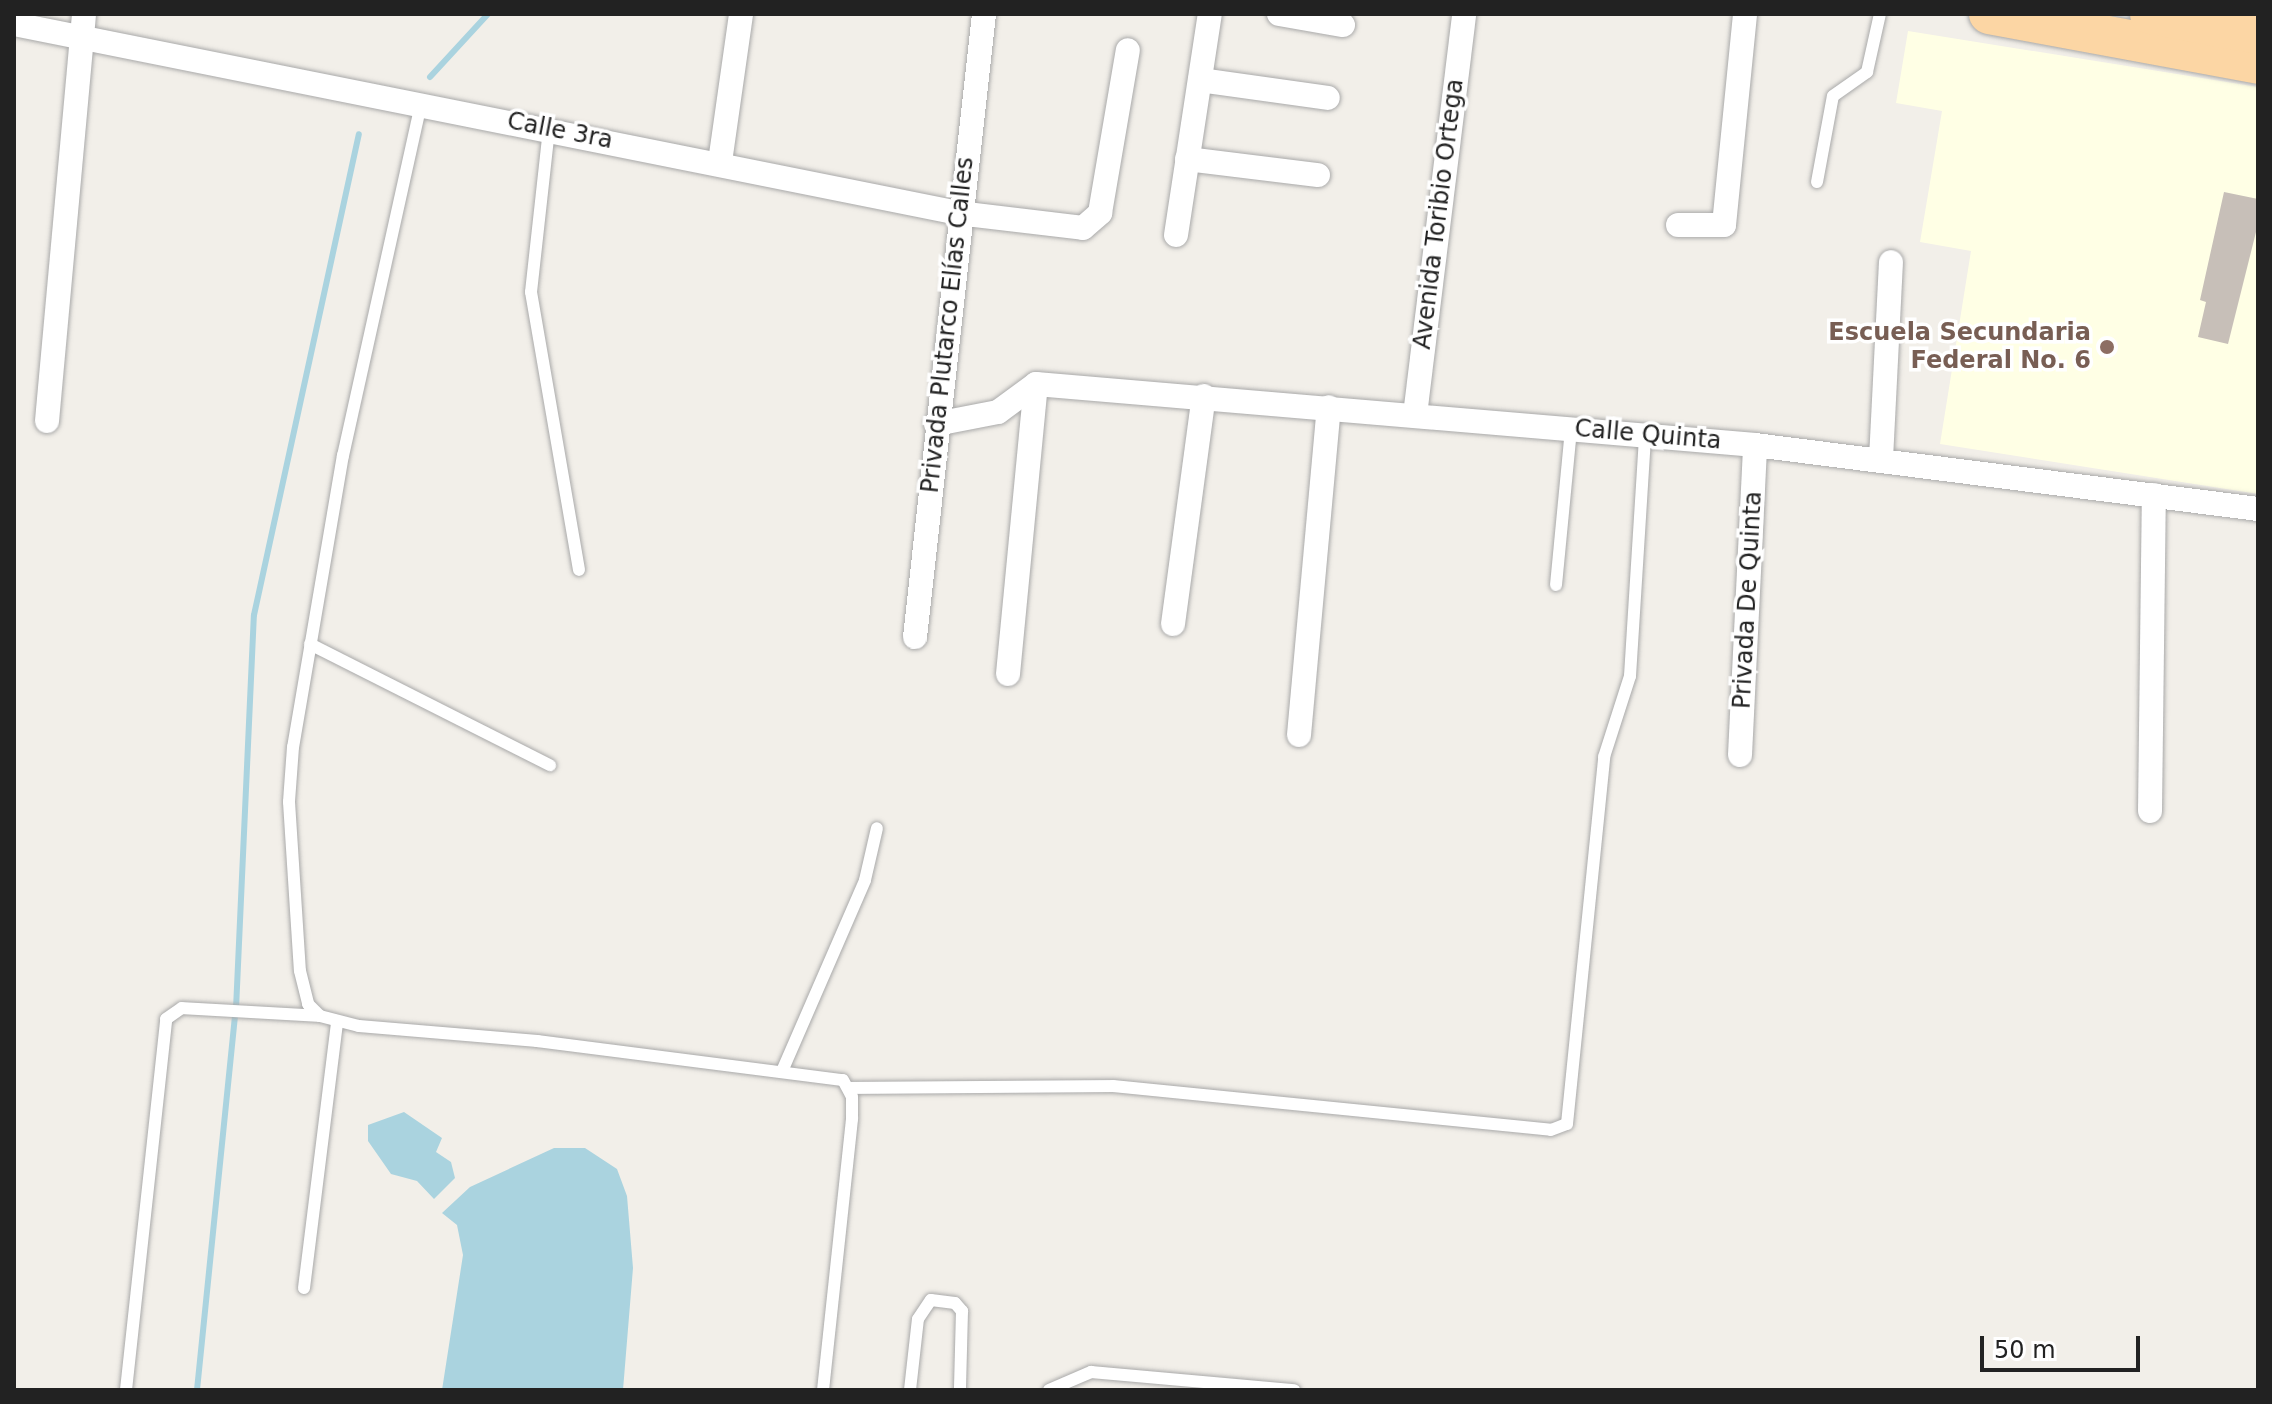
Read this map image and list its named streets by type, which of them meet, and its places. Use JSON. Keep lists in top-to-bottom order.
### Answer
{
  "streets": {
    "street": [
      "Calle 3ra",
      "Avenida Toribio Ortega",
      "Privada Plutarco Elías Calles",
      "Calle Quinta",
      "Privada De Quinta"
    ]
  },
  "crossings": [
    ["Calle 3ra", "Privada Plutarco Elías Calles"],
    ["Avenida Toribio Ortega", "Calle Quinta"],
    ["Calle Quinta", "Privada De Quinta"]
  ],
  "places": ["Escuela Secundaria Federal No. 6"],
  "scale_bar": "50 m"
}
